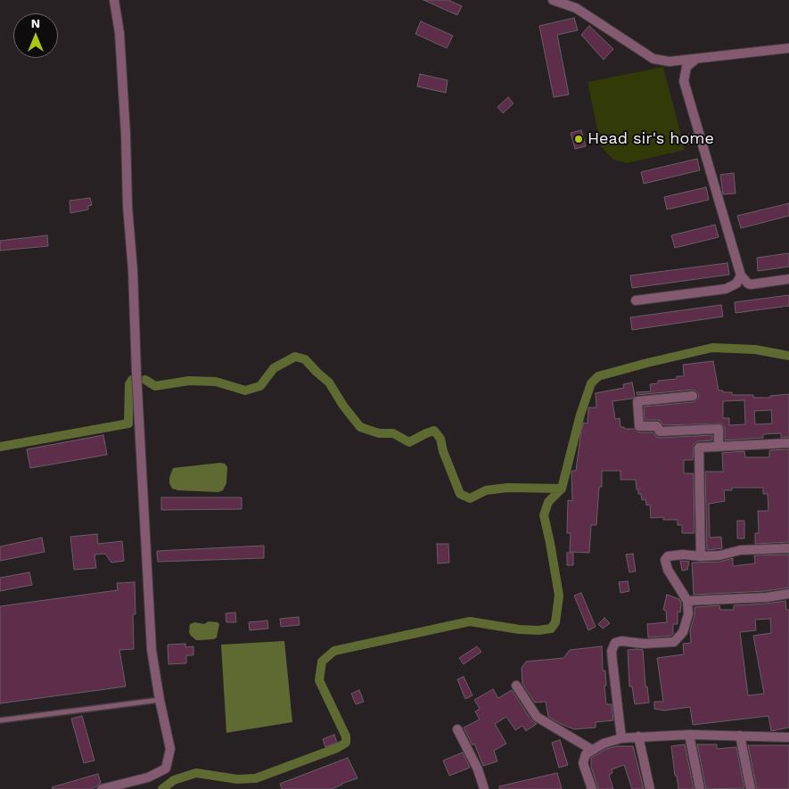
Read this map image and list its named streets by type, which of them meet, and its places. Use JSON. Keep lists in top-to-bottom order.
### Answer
{
  "places": ["Head sir's home"],
  "north": "top"
}
